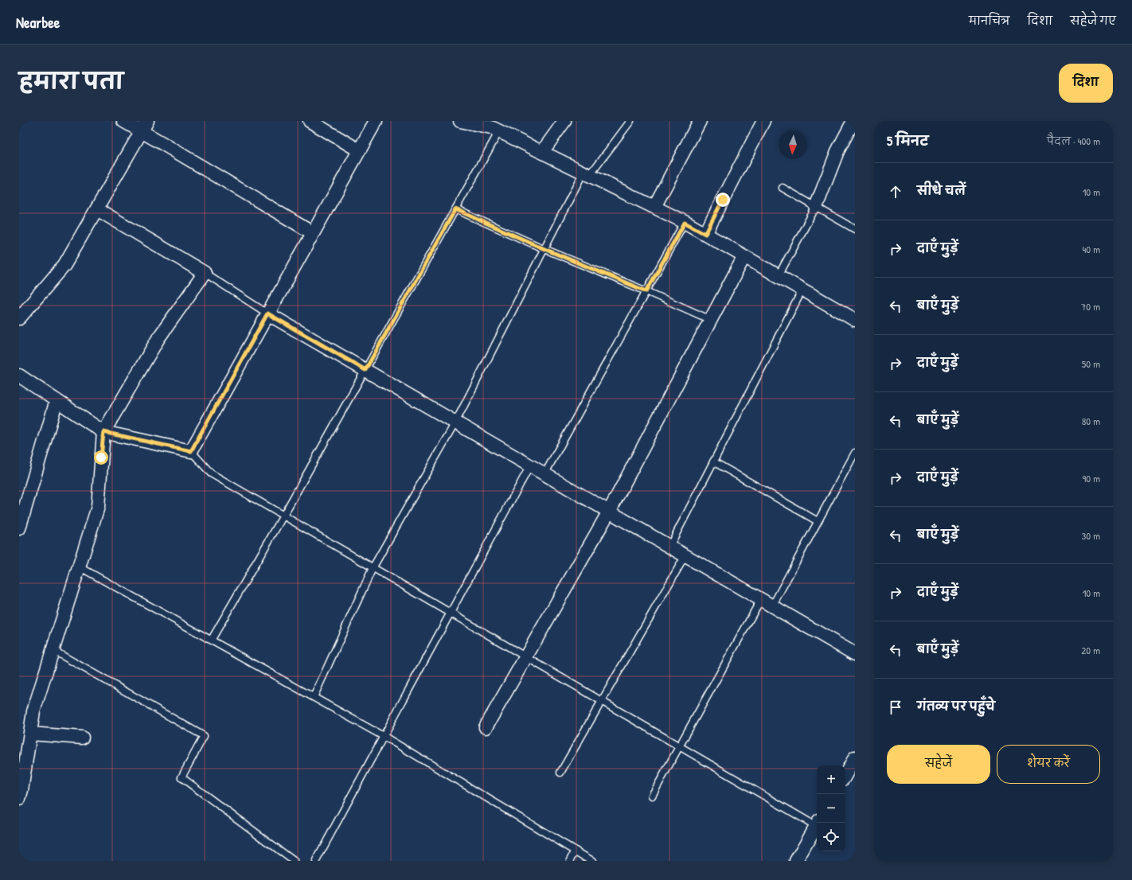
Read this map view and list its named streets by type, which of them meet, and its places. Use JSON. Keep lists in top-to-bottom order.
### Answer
{
  "north": "bottom",
  "page": {
    "header": "Nearbee",
    "nav": ["मानचित्र", "दिशा", "सहेजे गए"],
    "title": "हमारा पता",
    "buttons": [
      "दिशा",
      ["सहेजें", "शेयर करें"]
    ],
    "heading": ["5 मिनट", "पैदल · 400 m"],
    "list": [
      ["सीधे चलें", "10 m"],
      ["दाएँ मुड़ें", "40 m"],
      ["बाएँ मुड़ें", "70 m"],
      ["दाएँ मुड़ें", "50 m"],
      ["बाएँ मुड़ें", "80 m"],
      ["दाएँ मुड़ें", "90 m"],
      ["बाएँ मुड़ें", "30 m"],
      ["दाएँ मुड़ें", "10 m"],
      ["बाएँ मुड़ें", "20 m"],
      "गंतव्य पर पहुँचे"
    ],
    "map_buttons": ["+", "−"]
  }
}
